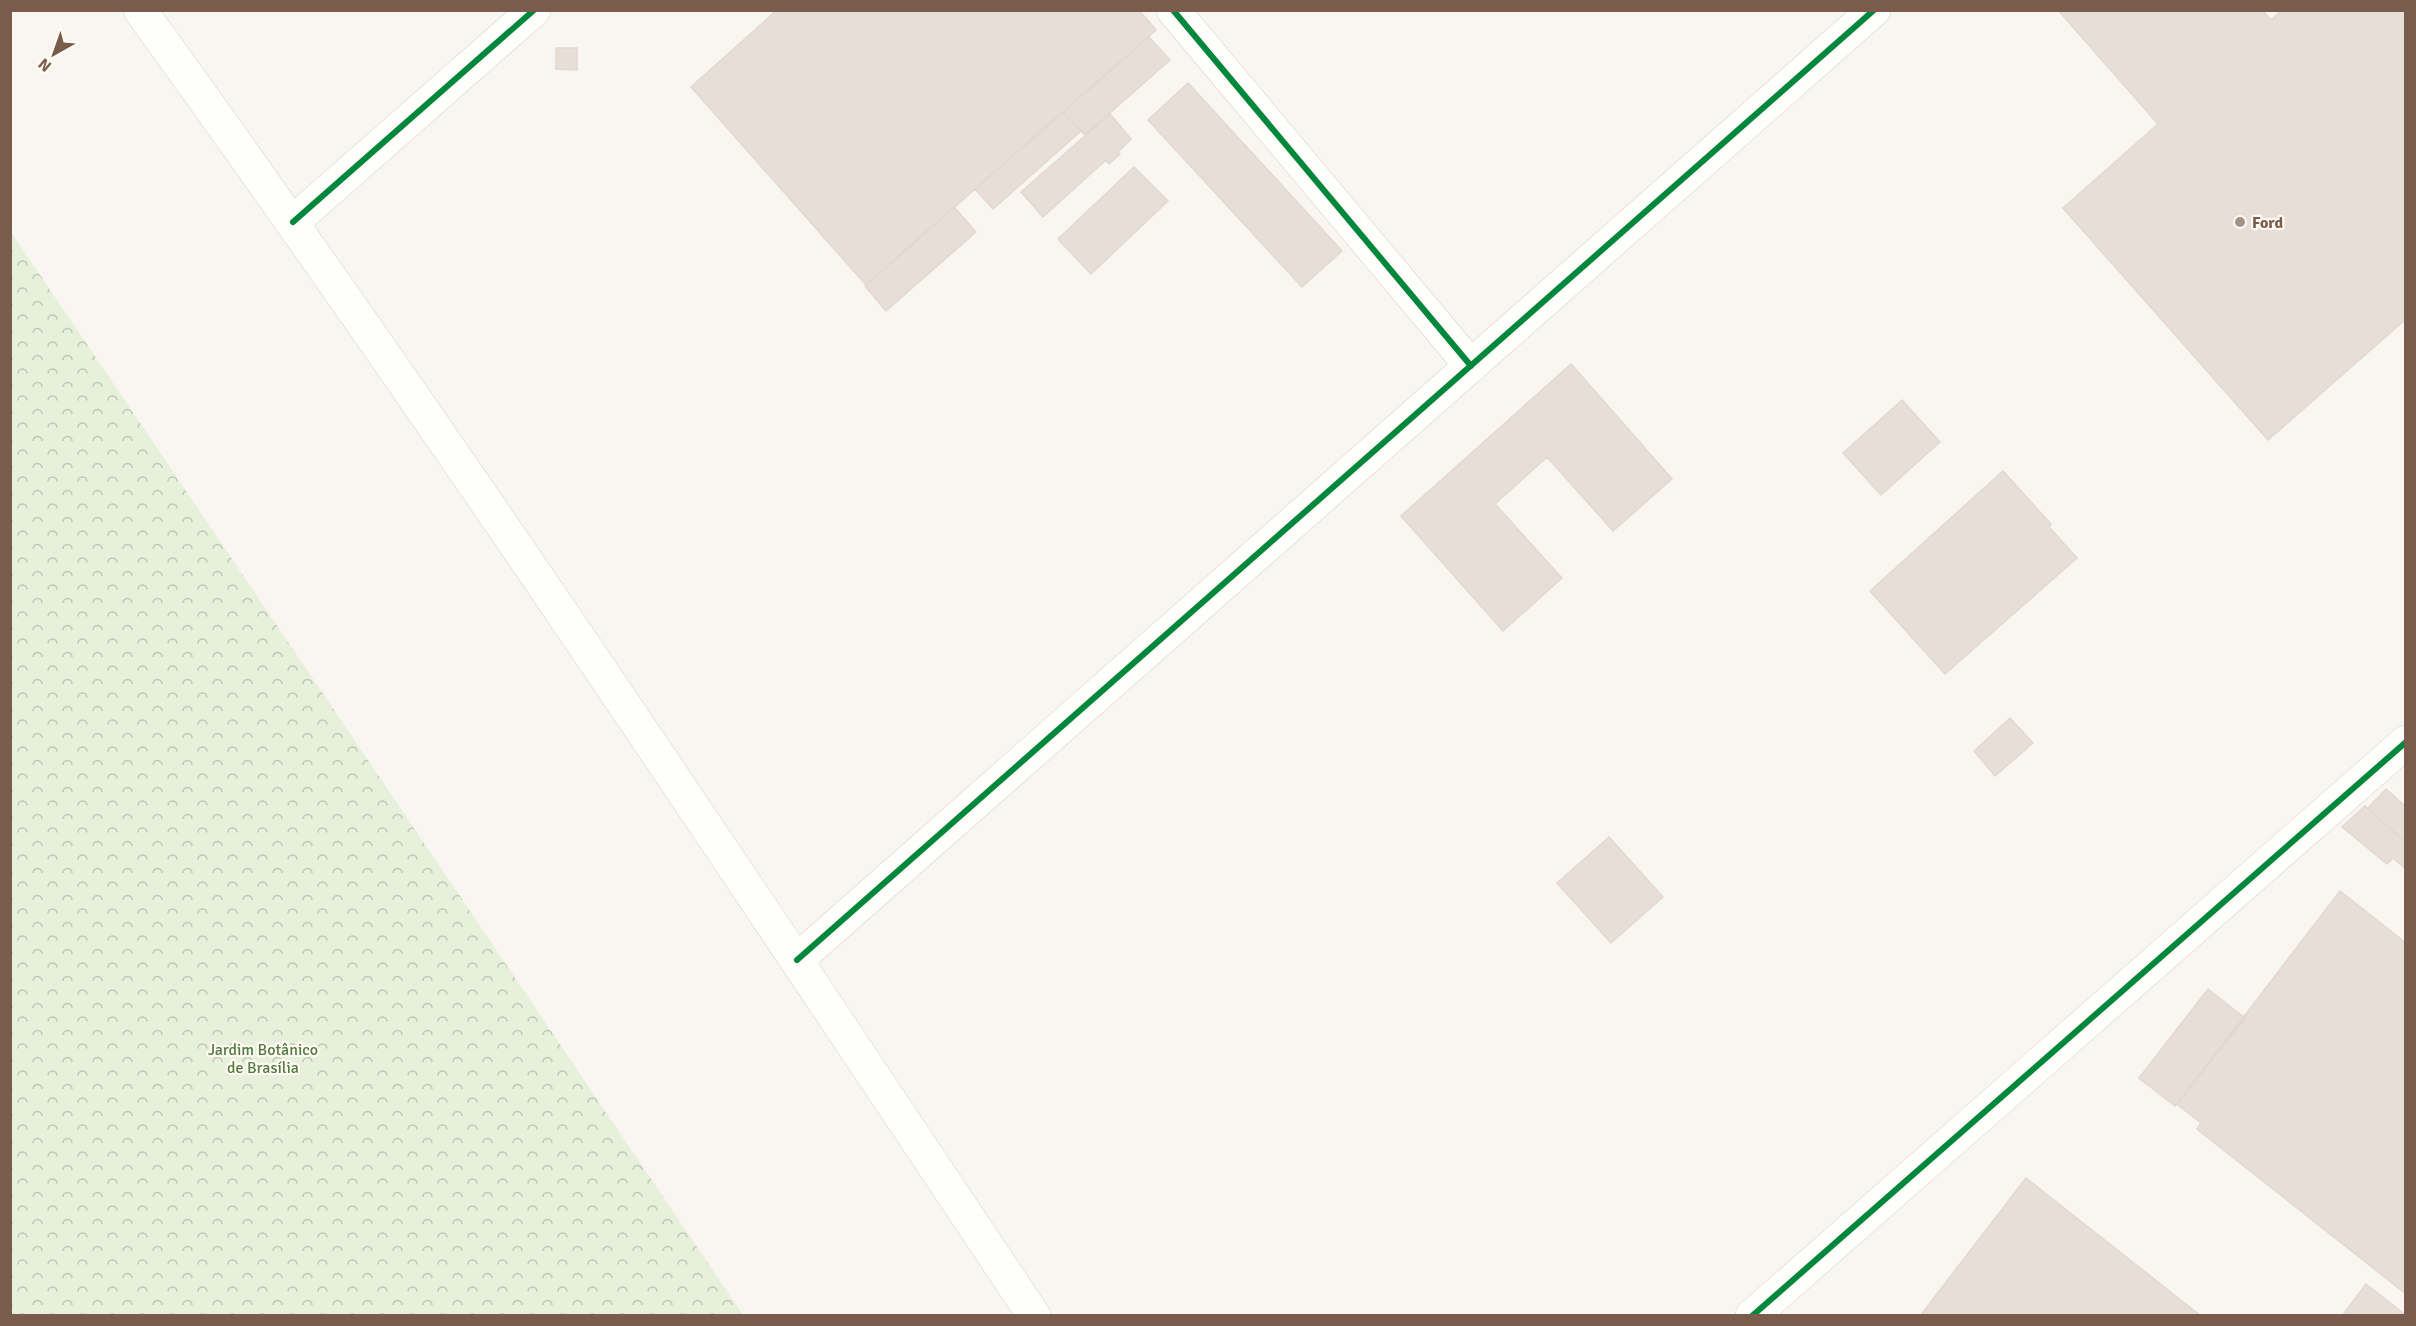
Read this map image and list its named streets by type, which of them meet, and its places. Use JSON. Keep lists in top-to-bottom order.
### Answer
{
  "parks": ["Jardim Botânico de Brasília"],
  "places": ["Ford"],
  "north": "bottom left"
}
